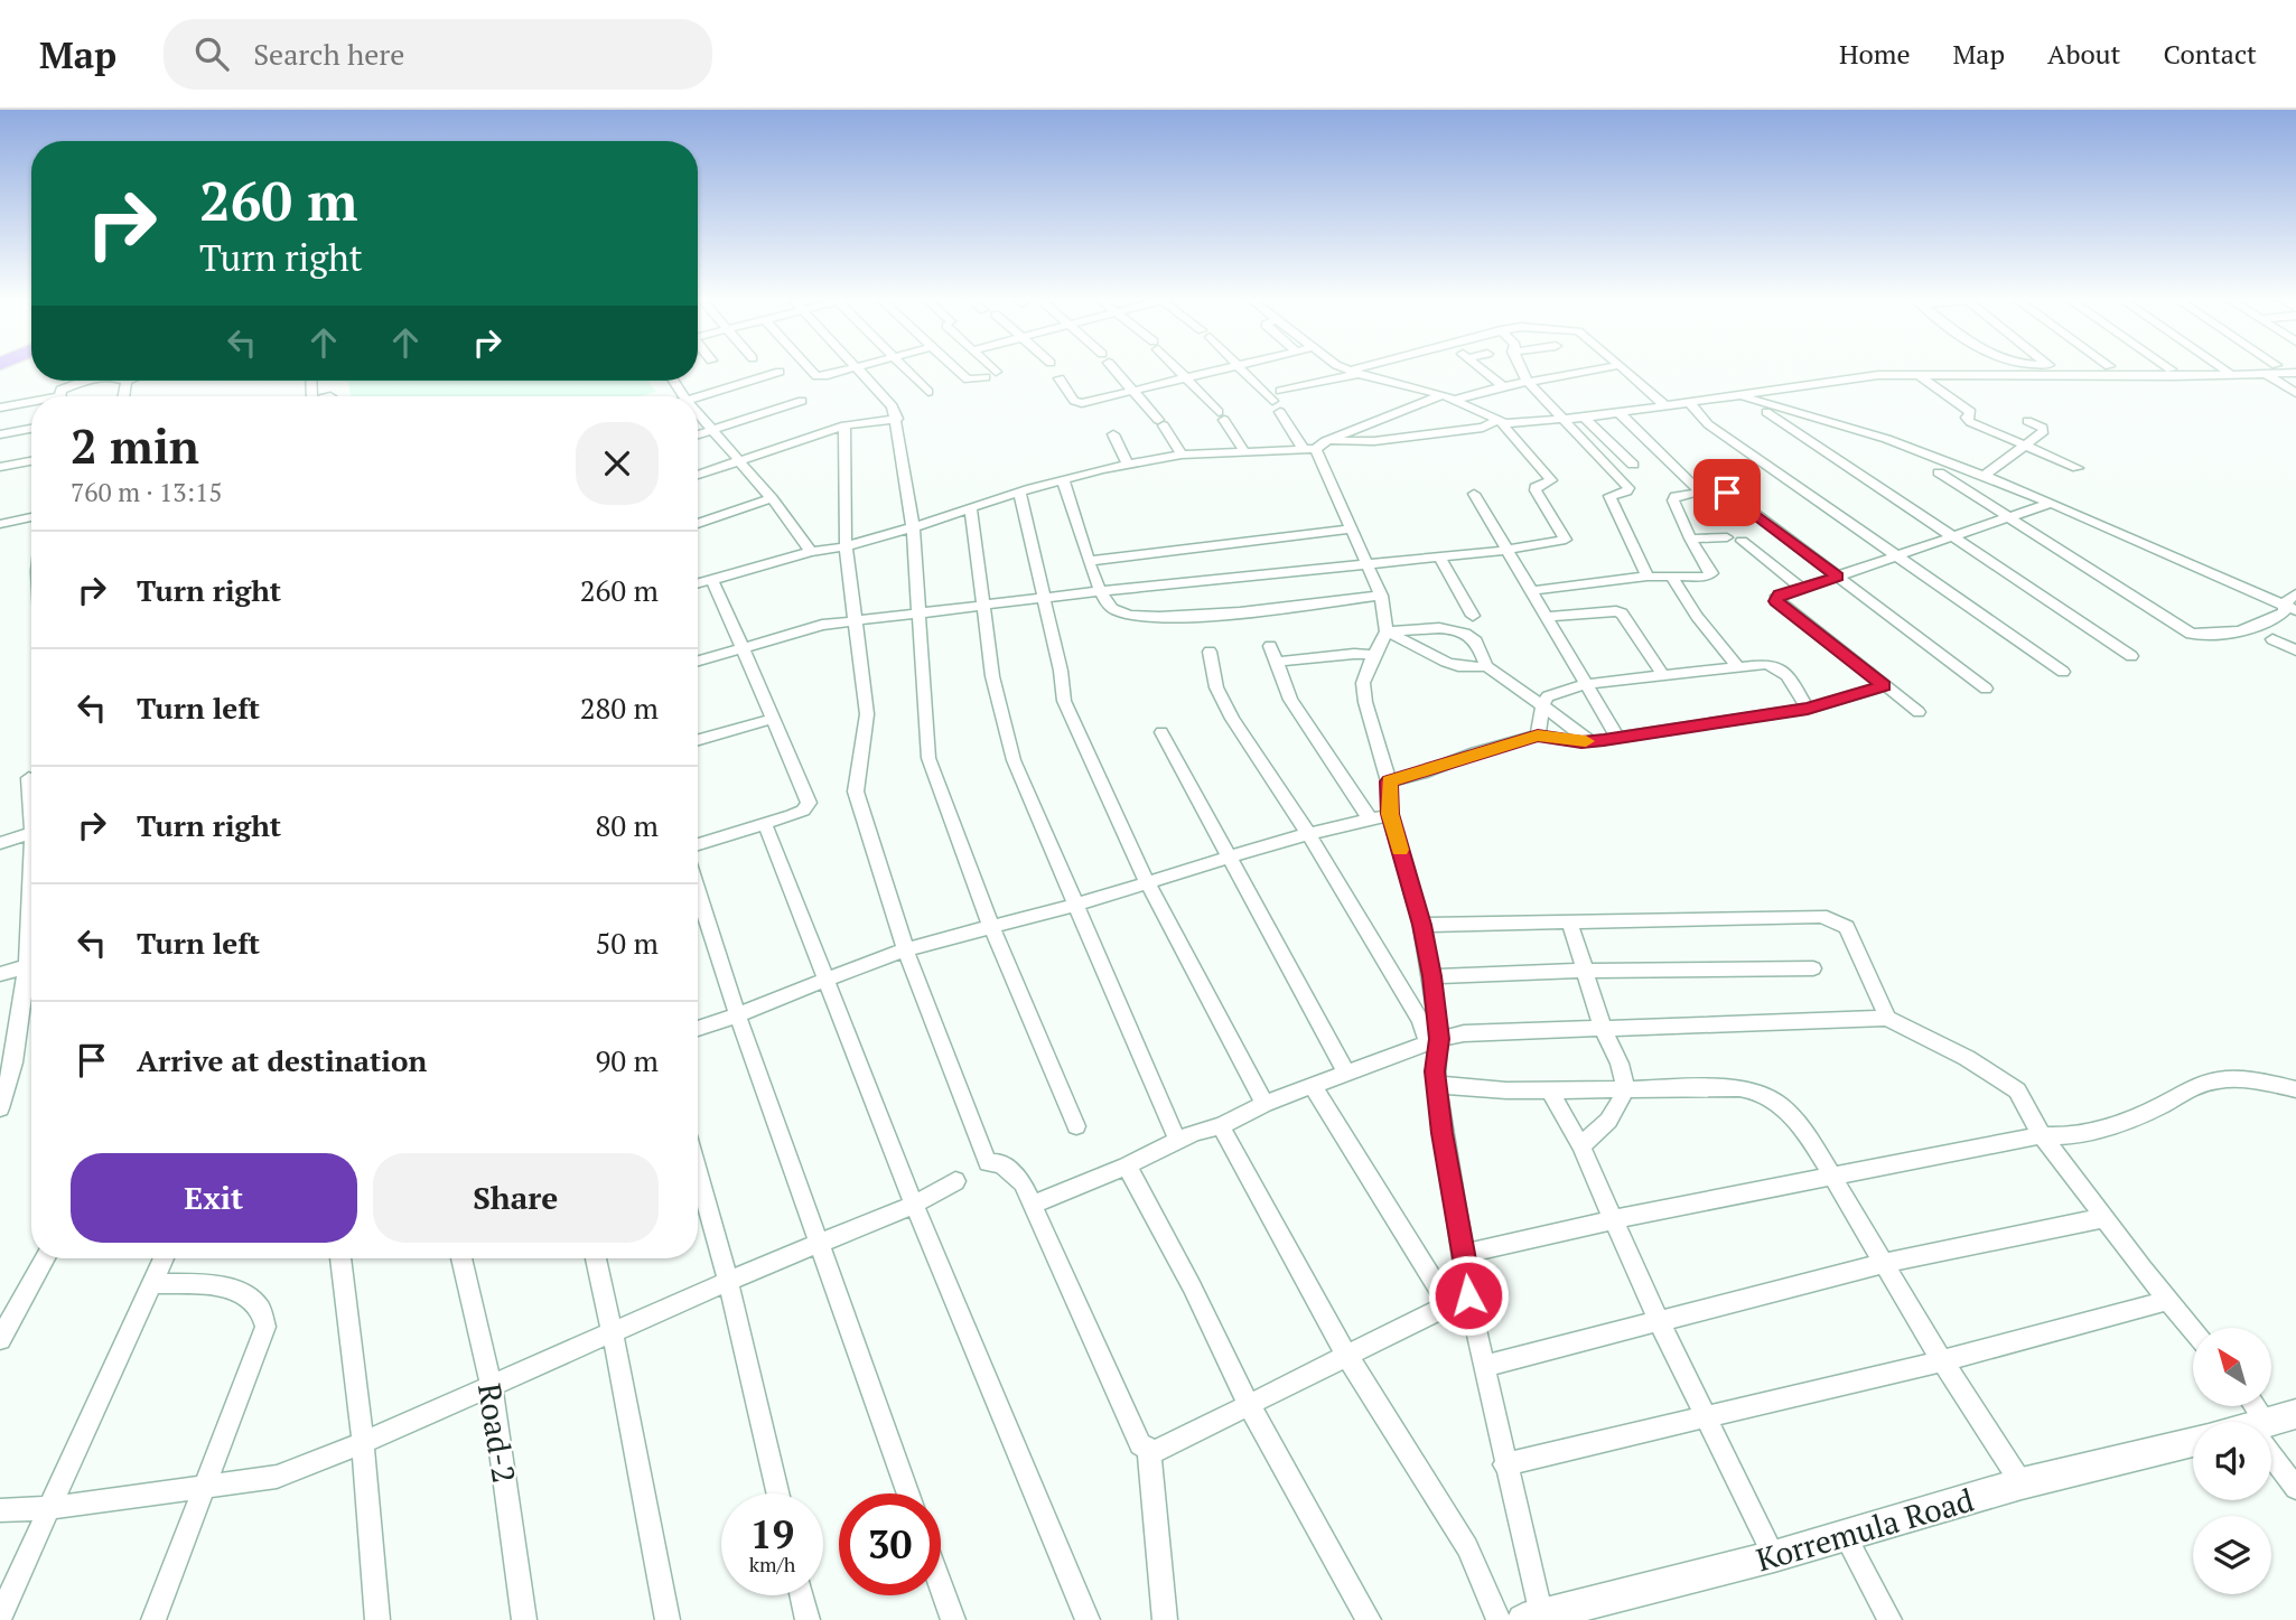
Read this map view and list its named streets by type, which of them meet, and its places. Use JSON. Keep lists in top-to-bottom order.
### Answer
{
  "streets": {
    "street": ["Road-2", "Korremula Road"]
  },
  "north": "top left",
  "page": {
    "header": "Map",
    "search": "Search here",
    "nav": [
      "Home",
      "Map",
      "About",
      "Contact"
    ],
    "turn": ["260 m", "Turn right"],
    "heading": ["2 min", "760 m · 13:15"],
    "list": [
      {
        "name": "Turn right",
        "value": "260 m"
      },
      {
        "name": "Turn left",
        "value": "280 m"
      },
      {
        "name": "Turn right",
        "value": "80 m"
      },
      {
        "name": "Turn left",
        "value": "50 m"
      },
      {
        "name": "Arrive at destination",
        "value": "90 m"
      }
    ],
    "buttons": ["Exit", "Share"],
    "speed": "19 km/h",
    "limit": "30"
  }
}
